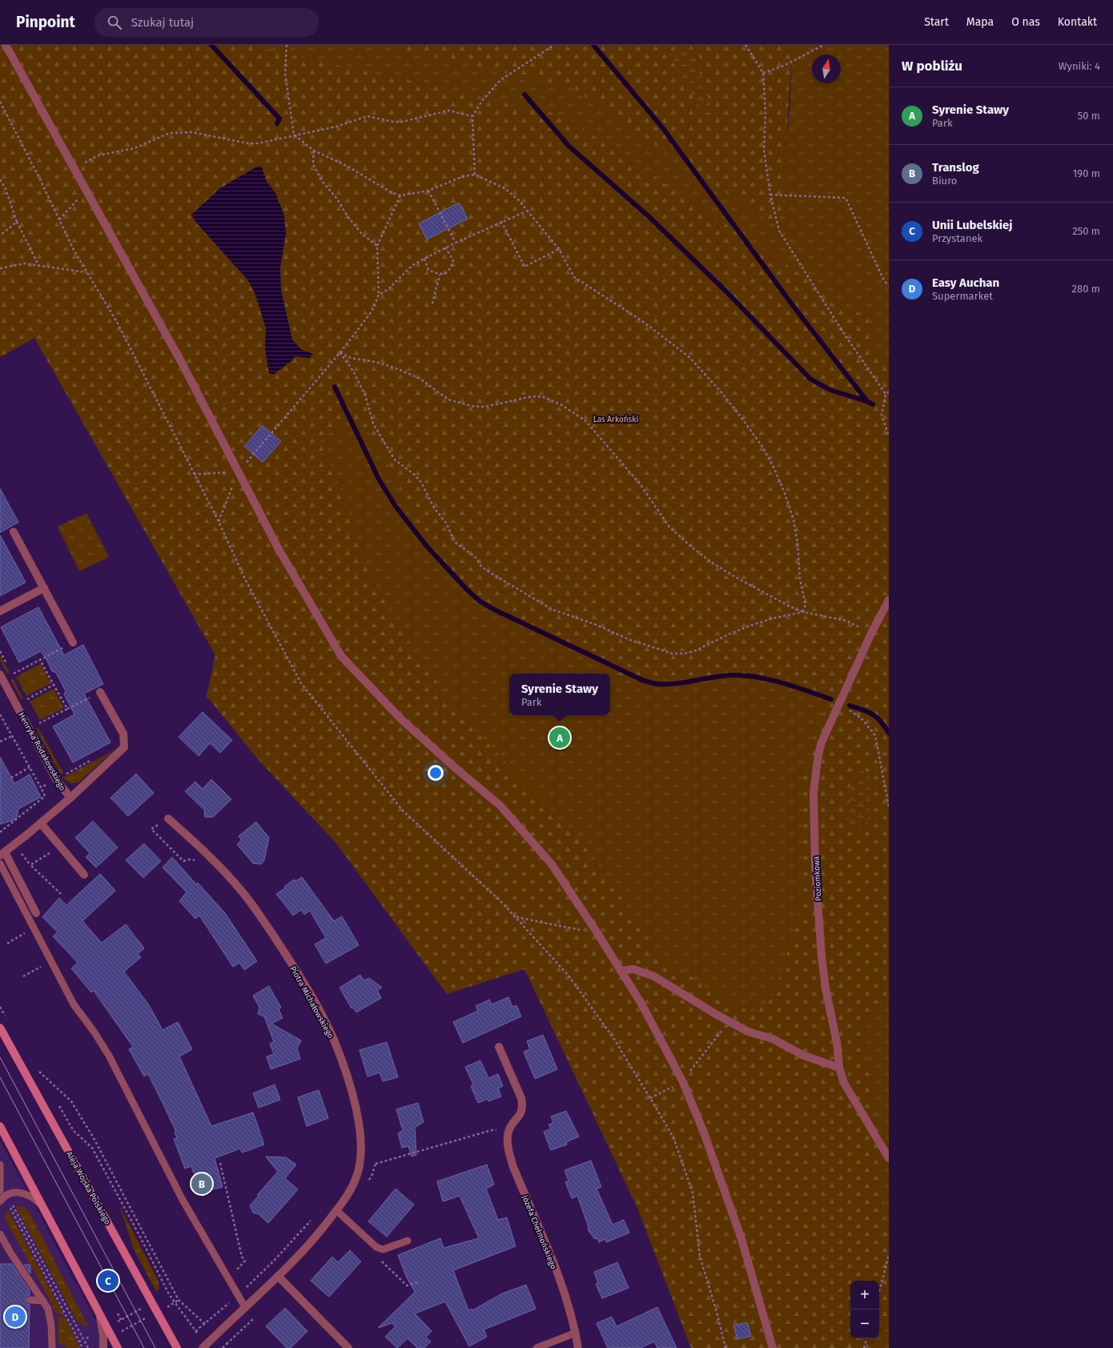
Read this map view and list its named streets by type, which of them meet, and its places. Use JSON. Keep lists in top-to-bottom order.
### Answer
{
  "streets": {
    "main road": ["Aleja Wojska Polskiego"],
    "street": [
      "Henryka Rodakowskiego",
      "Poziomkowa",
      "Piotra Michałowskiego",
      "Józefa Chełmońskiego"
    ]
  },
  "parks": ["Las Arkoński"],
  "north": "top",
  "page": {
    "header": "Pinpoint",
    "search": "Szukaj tutaj",
    "nav": [
      "Start",
      "Mapa",
      "O nas",
      "Kontakt"
    ],
    "heading": ["W pobliżu", "Wyniki: 4"],
    "list": [
      {
        "mark": "A",
        "name": "Syrenie Stawy",
        "note": "Park",
        "value": "50 m"
      },
      {
        "mark": "B",
        "name": "Translog",
        "note": "Biuro",
        "value": "190 m"
      },
      {
        "mark": "C",
        "name": "Unii Lubelskiej",
        "note": "Przystanek",
        "value": "250 m"
      },
      {
        "mark": "D",
        "name": "Easy Auchan",
        "note": "Supermarket",
        "value": "280 m"
      }
    ],
    "popup": ["Syrenie Stawy", "Park"],
    "pins": [
      "A",
      "B",
      "C",
      "D"
    ],
    "map_buttons": ["+", "−"]
  }
}
